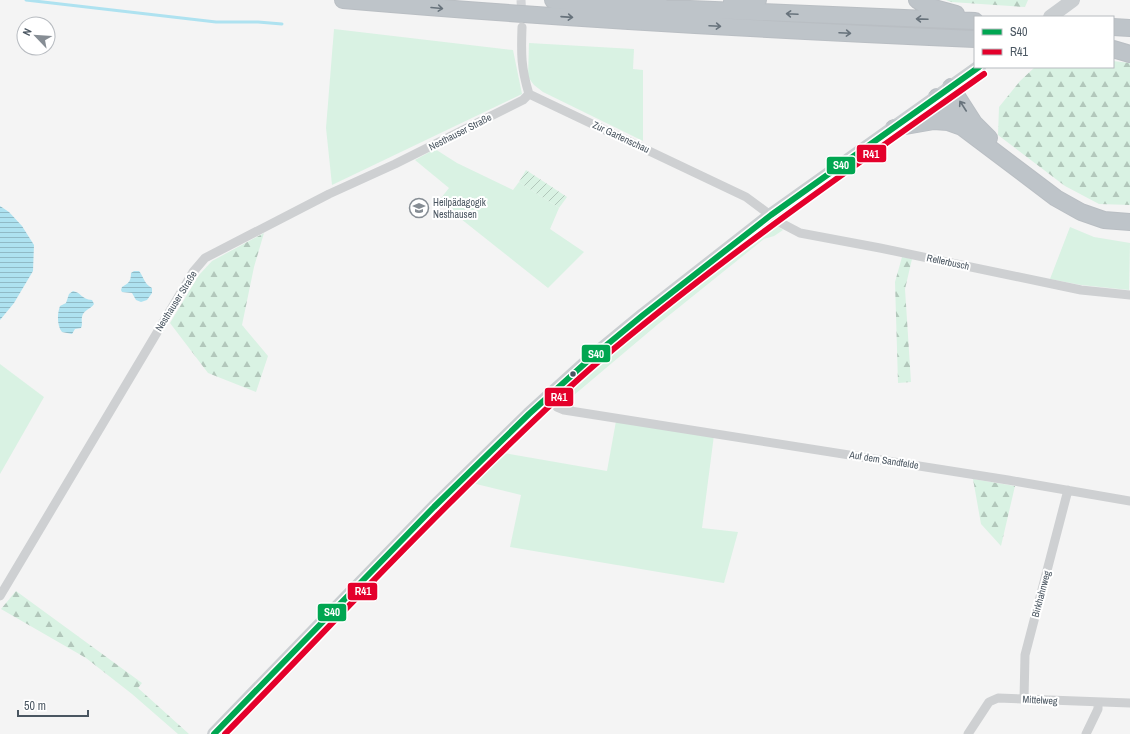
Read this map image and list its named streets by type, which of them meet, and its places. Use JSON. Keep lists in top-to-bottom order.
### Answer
{
  "streets": {
    "street": [
      "Nesthauser Straße",
      "Zur Gartenschau",
      "Rellerbusch",
      "Auf dem Sandfelde",
      "Birkhahnweg",
      "Mittelweg"
    ]
  },
  "crossings": [
    ["Nesthauser Straße", "Zur Gartenschau"],
    ["Zur Gartenschau", "Rellerbusch"],
    ["Auf dem Sandfelde", "Birkhahnweg"],
    ["Birkhahnweg", "Mittelweg"]
  ],
  "places": {
    "school or university": ["Heilpädagogik Nesthausen"]
  },
  "lines": ["transit line S40", "transit line R41"],
  "legend": ["S40", "R41"],
  "scale_bar": "50 m",
  "north": "top left"
}
